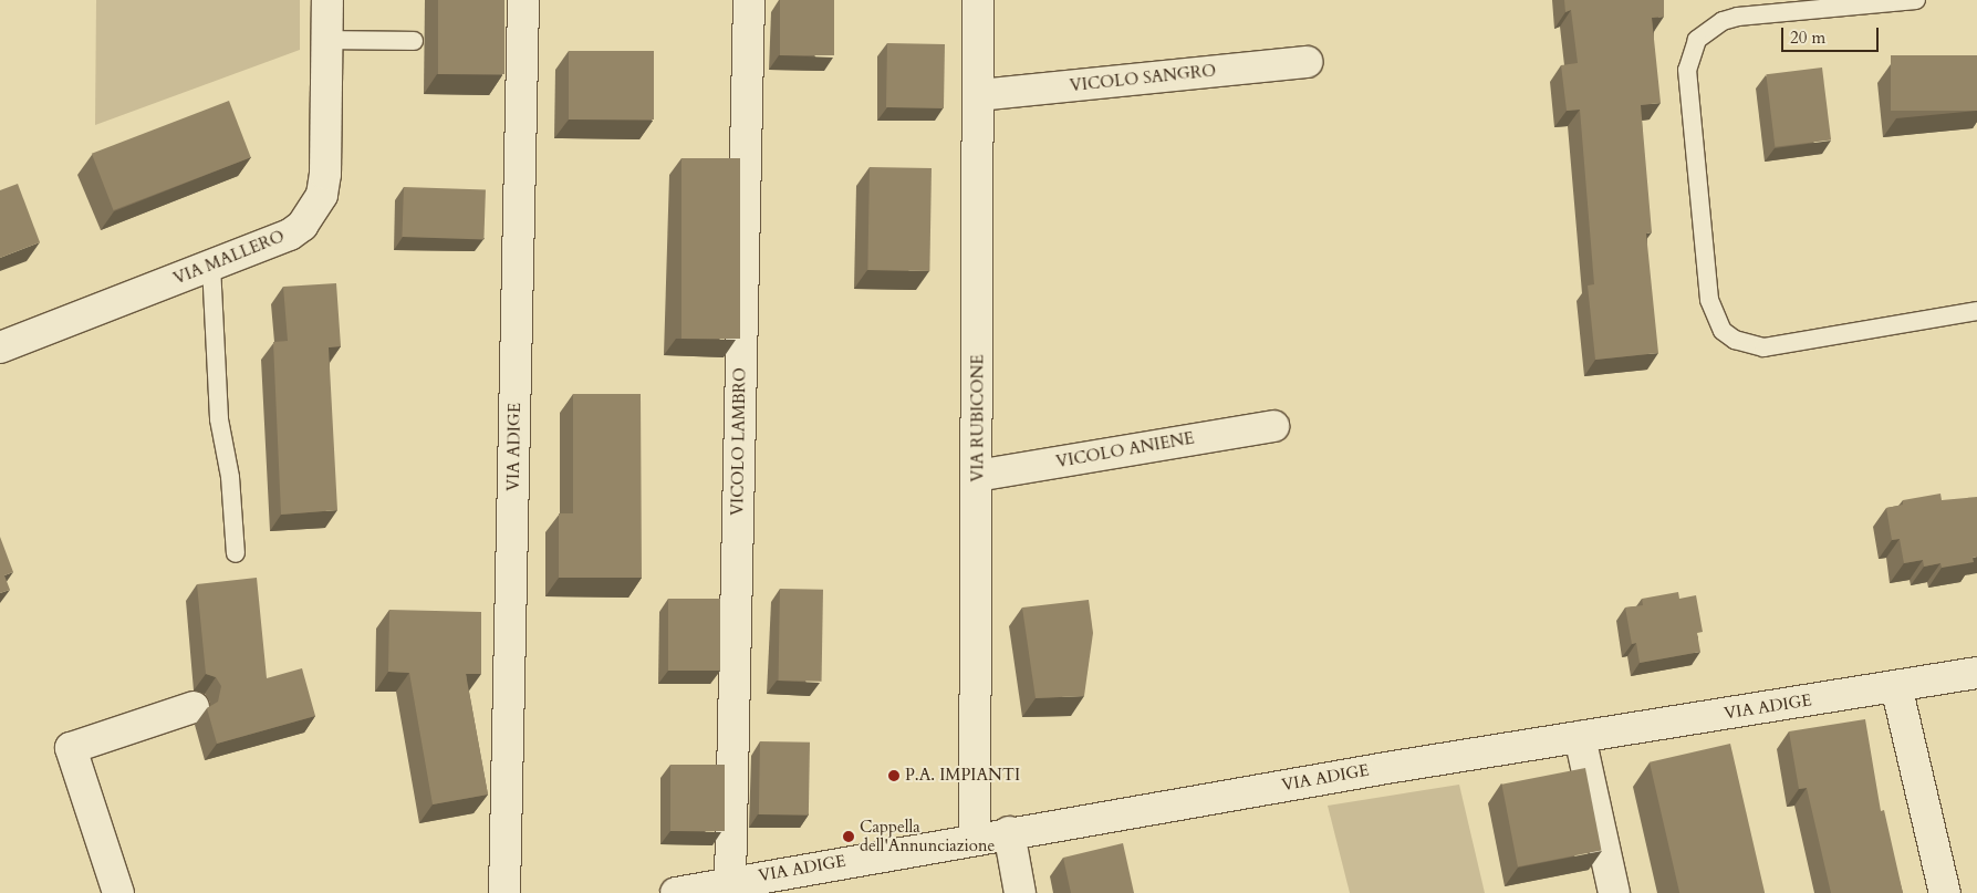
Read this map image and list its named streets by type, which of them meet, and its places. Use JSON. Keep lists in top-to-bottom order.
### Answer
{
  "streets": {
    "street": [
      "VICOLO SANGRO",
      "VIA MALLERO",
      "VIA RUBICONE",
      "VICOLO LAMBRO",
      "VIA ADIGE",
      "VICOLO ANIENE"
    ]
  },
  "crossings": [
    ["VICOLO SANGRO", "VIA RUBICONE"],
    ["VIA RUBICONE", "VIA ADIGE"],
    ["VIA RUBICONE", "VICOLO ANIENE"],
    ["VICOLO LAMBRO", "VIA ADIGE"]
  ],
  "places": ["P.A. IMPIANTI", "Cappella dell'Annunciazione"],
  "scale_bar": "20 m"
}
